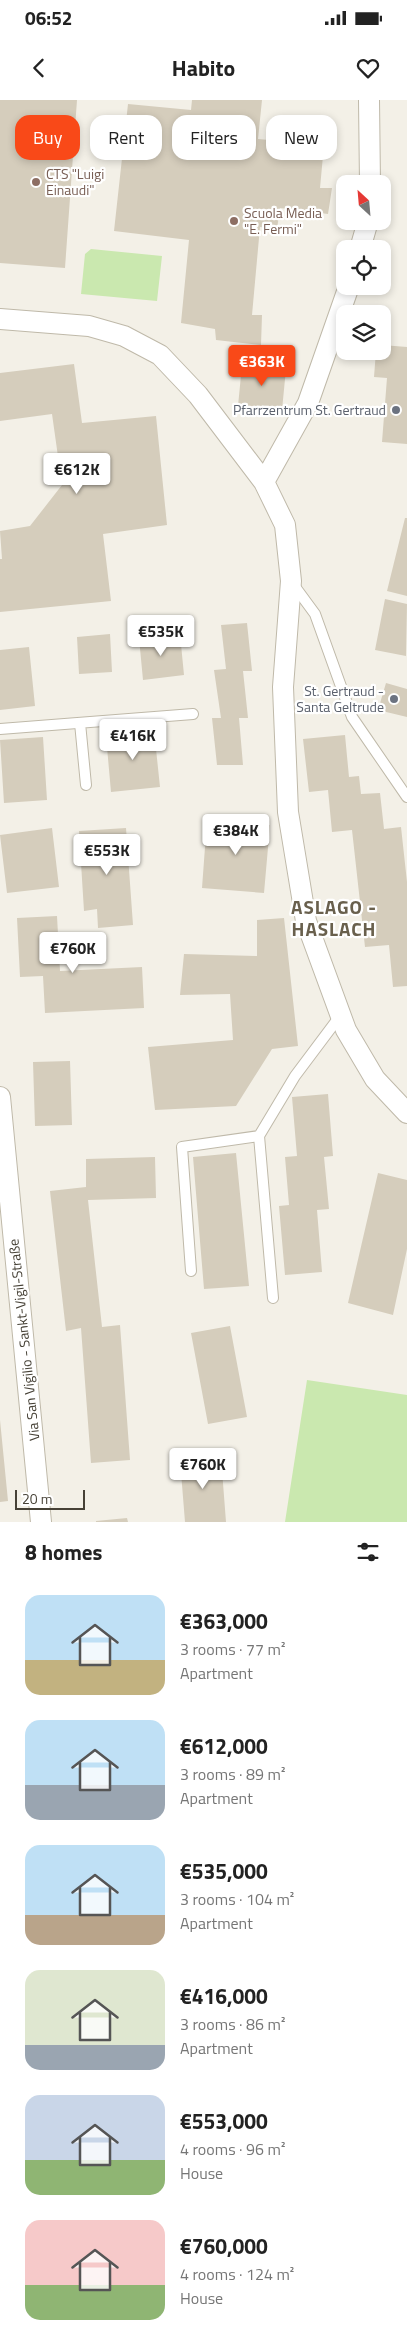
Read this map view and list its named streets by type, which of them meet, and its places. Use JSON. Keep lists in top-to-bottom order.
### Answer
{
  "streets": {
    "street": ["Via San Vigilio - Sankt-Vigil-Straße"]
  },
  "districts": ["ASLAGO - HASLACH"],
  "places": [
    "CTS \"Luigi Einaudi\"",
    "Scuola Media \"E. Fermi\"",
    "Pfarrzentrum St. Gertraud",
    "St. Gertraud - Santa Geltrude"
  ],
  "scale_bar": "20 m",
  "north": "top left",
  "page": {
    "status": "06:52",
    "header": "Habito",
    "chip": [
      "Buy",
      "Rent",
      "Filters",
      "New"
    ],
    "price": [
      "€363K",
      "€612K",
      "€535K",
      "€416K",
      "€384K",
      "€553K",
      "€760K",
      "€760K"
    ],
    "scale": "20 m",
    "heading": "8 homes",
    "list": [
      {
        "name": "€363,000",
        "note": "3 rooms · 77 m² · Apartment"
      },
      {
        "name": "€612,000",
        "note": "3 rooms · 89 m² · Apartment"
      },
      {
        "name": "€535,000",
        "note": "3 rooms · 104 m² · Apartment"
      },
      {
        "name": "€416,000",
        "note": "3 rooms · 86 m² · Apartment"
      },
      {
        "name": "€553,000",
        "note": "4 rooms · 96 m² · House"
      },
      {
        "name": "€760,000",
        "note": "4 rooms · 124 m² · House"
      }
    ]
  }
}
